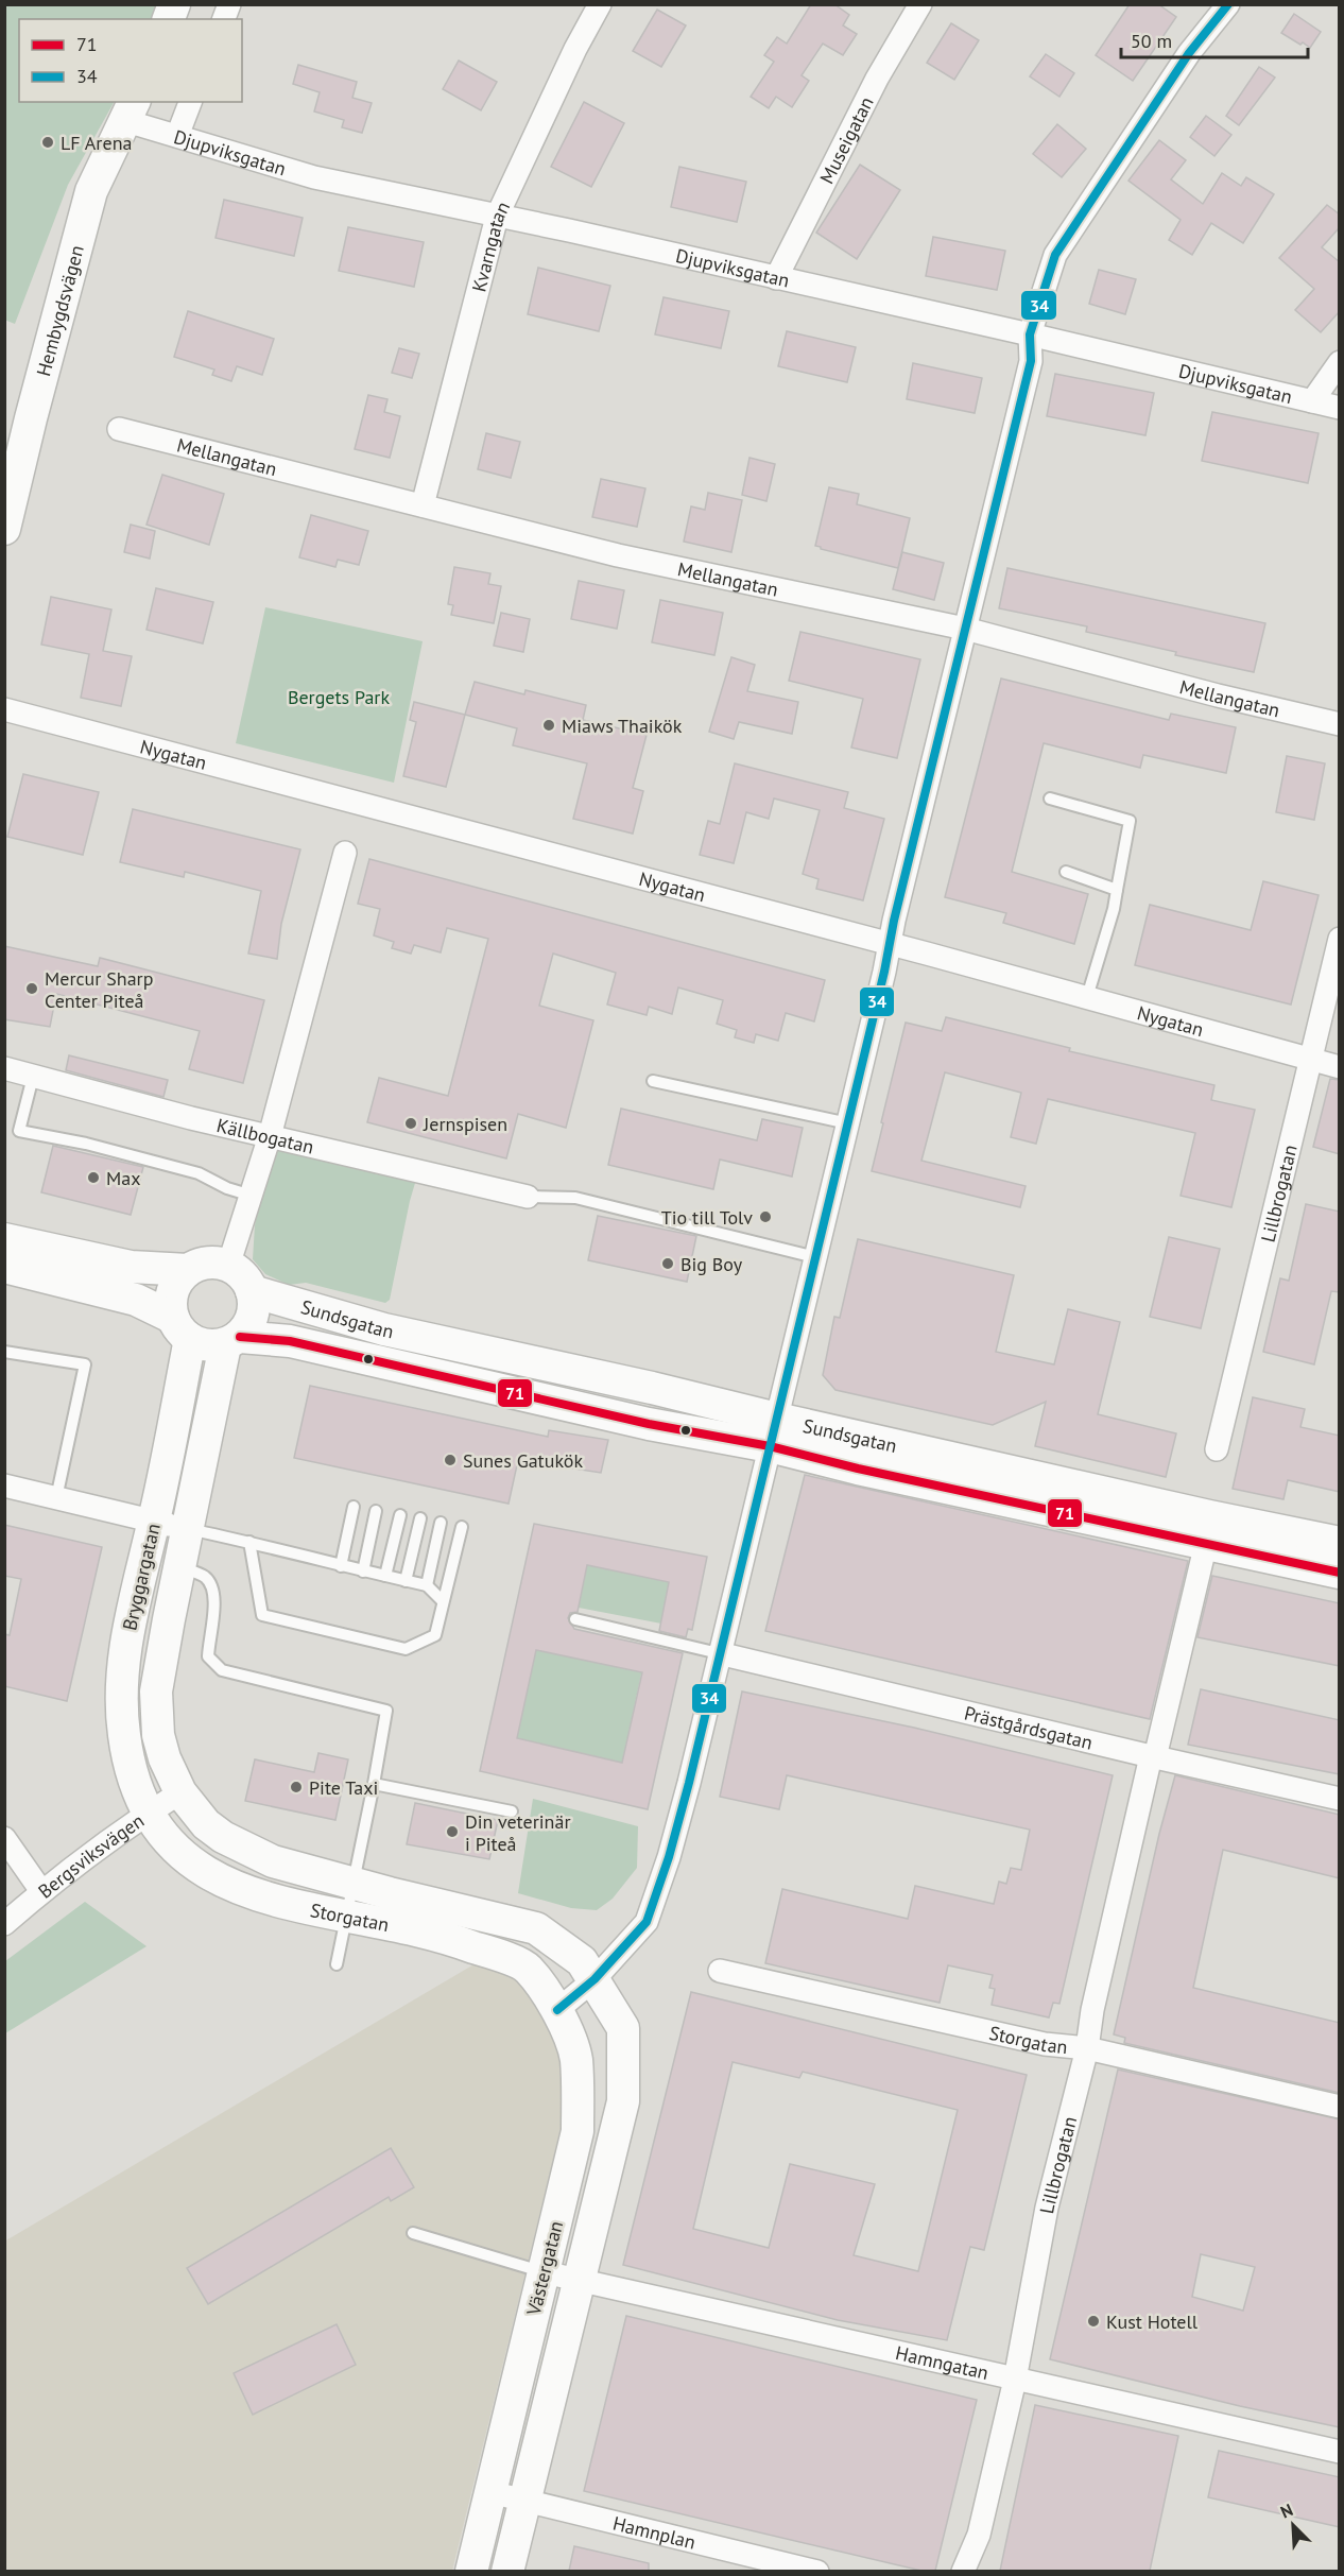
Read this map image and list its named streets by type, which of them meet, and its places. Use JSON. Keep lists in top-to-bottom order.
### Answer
{
  "streets": {
    "main road": [
      "Hembygdsvägen",
      "Sundsgatan",
      "Bryggargatan",
      "Storgatan",
      "Västergatan"
    ],
    "street": [
      "Museigatan",
      "Djupviksgatan",
      "Kvarngatan",
      "Mellangatan",
      "Nygatan",
      "Källbogatan",
      "Lillbrogatan",
      "Prästgårdsgatan",
      "Bergsviksvägen",
      "Hamngatan",
      "Hamnplan"
    ]
  },
  "crossings": [
    ["Museigatan", "Djupviksgatan"],
    ["Djupviksgatan", "Kvarngatan"],
    ["Djupviksgatan", "Hembygdsvägen"],
    ["Kvarngatan", "Mellangatan"],
    ["Nygatan", "Lillbrogatan"],
    ["Lillbrogatan", "Prästgårdsgatan"],
    ["Lillbrogatan", "Storgatan"],
    ["Lillbrogatan", "Hamngatan"],
    ["Sundsgatan", "Bryggargatan"],
    ["Bryggargatan", "Bergsviksvägen"],
    ["Bryggargatan", "Storgatan"],
    ["Bergsviksvägen", "Storgatan"],
    ["Storgatan", "Västergatan"],
    ["Västergatan", "Hamngatan"],
    ["Västergatan", "Hamnplan"]
  ],
  "parks": ["Bergets Park"],
  "places": [
    "LF Arena",
    "Miaws Thaikök",
    "Mercur Sharp Center Piteå",
    "Jernspisen",
    "Max",
    "Tio till Tolv",
    "Big Boy",
    "Sunes Gatukök",
    "Pite Taxi",
    "Din veterinär i Piteå",
    "Kust Hotell"
  ],
  "lines": ["transit line 34", "transit line 71"],
  "legend": ["71", "34"],
  "scale_bar": "50 m",
  "north": "top left"
}
